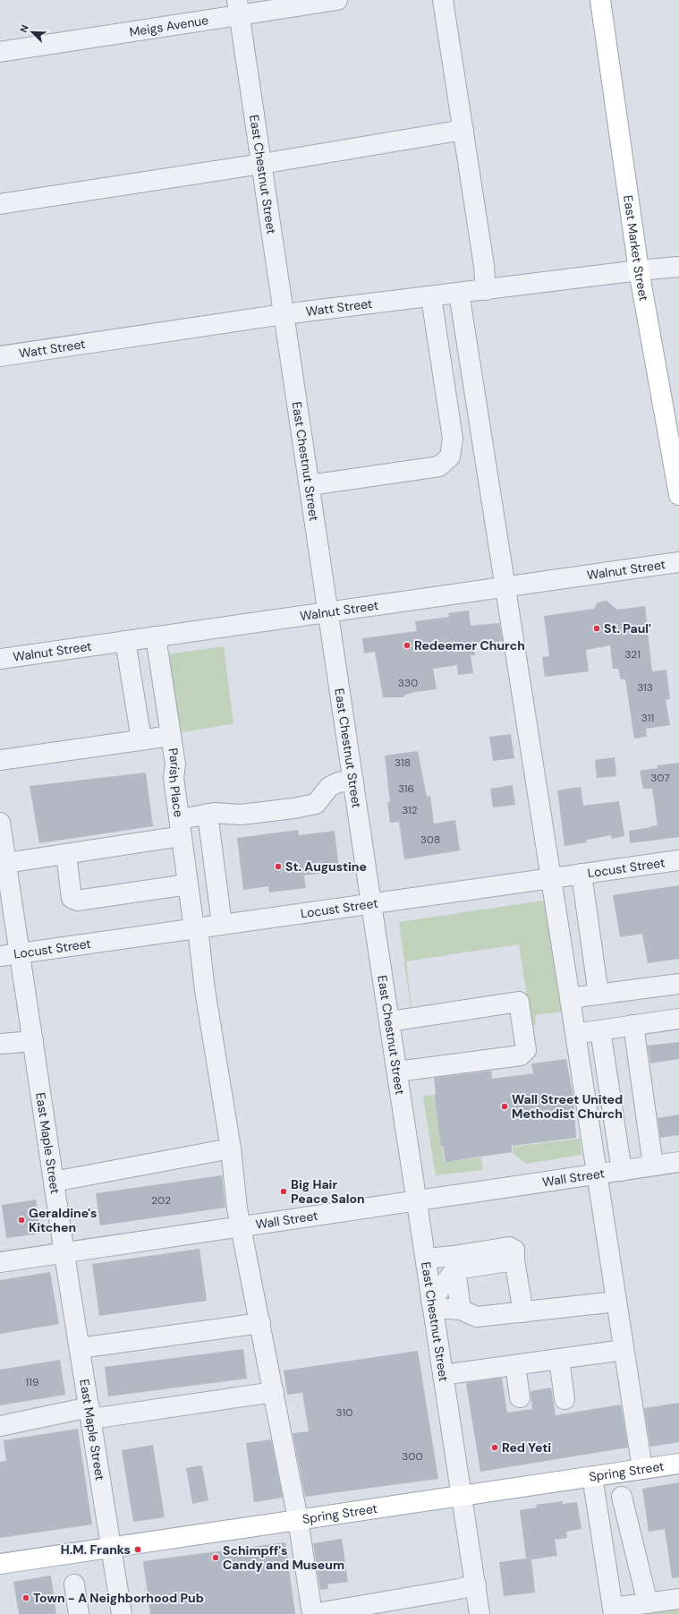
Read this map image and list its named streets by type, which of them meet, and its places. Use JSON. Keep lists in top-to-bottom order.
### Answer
{
  "streets": {
    "main road": ["East Market Street", "Spring Street"],
    "street": [
      "Meigs Avenue",
      "East Chestnut Street",
      "Watt Street",
      "Walnut Street",
      "Parish Place",
      "Locust Street",
      "East Maple Street",
      "Wall Street"
    ]
  },
  "crossings": [
    ["Meigs Avenue", "East Chestnut Street"],
    ["East Chestnut Street", "Watt Street"],
    ["East Chestnut Street", "Walnut Street"],
    ["East Chestnut Street", "Locust Street"],
    ["East Chestnut Street", "Wall Street"],
    ["East Chestnut Street", "Spring Street"],
    ["East Market Street", "Watt Street"],
    ["Walnut Street", "Parish Place"],
    ["Parish Place", "Locust Street"],
    ["Parish Place", "Wall Street"],
    ["Parish Place", "Spring Street"],
    ["Locust Street", "East Maple Street"],
    ["East Maple Street", "Wall Street"],
    ["East Maple Street", "Spring Street"]
  ],
  "places": [
    "St. Paul'",
    "Redeemer Church",
    "St. Augustine",
    "Wall Street United Methodist Church",
    "Big Hair Peace Salon",
    "Geraldine's Kitchen",
    "Red Yeti",
    "H.M. Franks",
    "Schimpff's Candy and Museum",
    "Town - A Neighborhood Pub"
  ],
  "house_numbers": [
    "321",
    "330",
    "313",
    "311",
    "318",
    "307",
    "316",
    "312",
    "308",
    "202",
    "119",
    "310",
    "300"
  ],
  "north": "top left"
}
